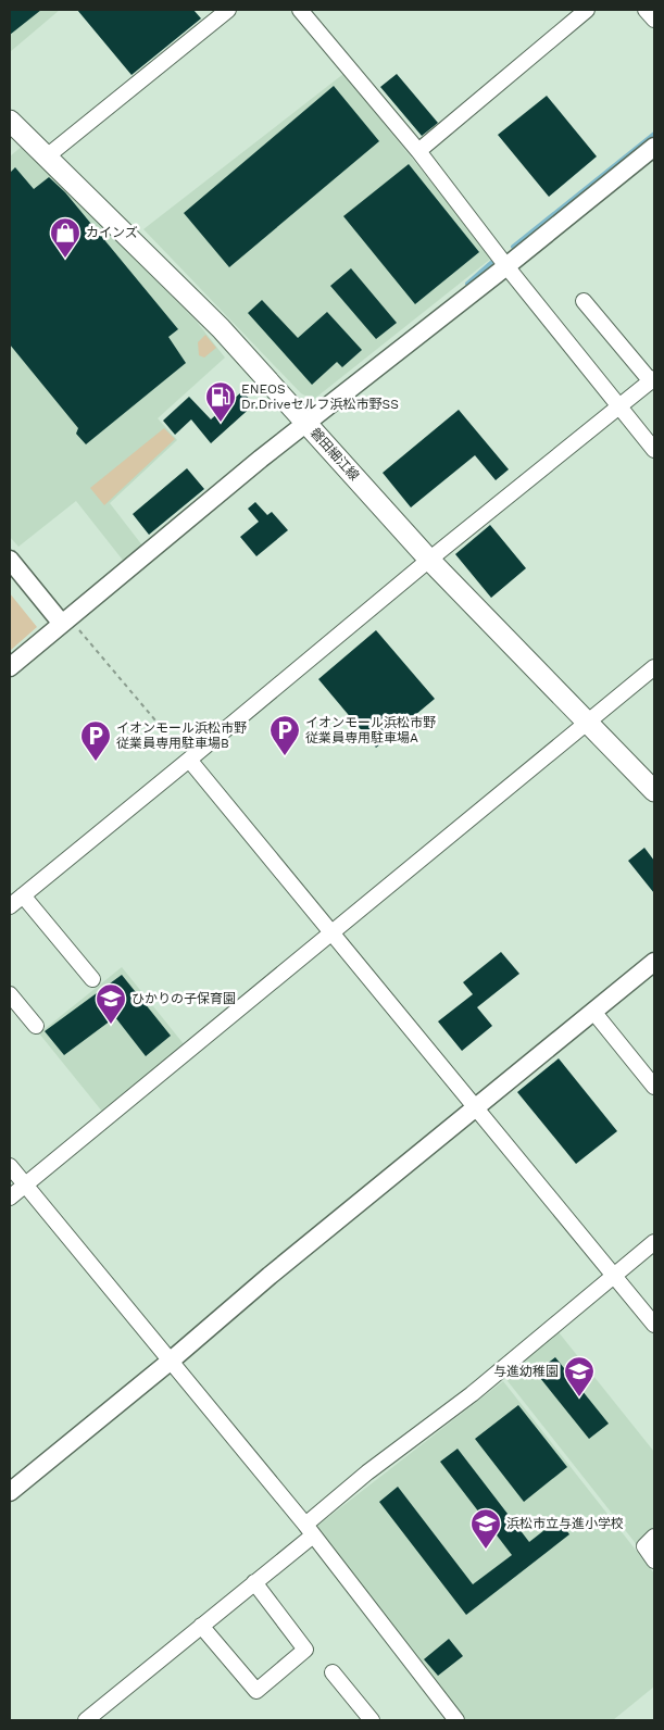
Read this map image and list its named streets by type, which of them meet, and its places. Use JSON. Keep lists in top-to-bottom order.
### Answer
{
  "streets": {
    "main road": ["磐田細江線"]
  },
  "places": {
    "shop": ["カインズ"],
    "fuel station": ["ENEOS Dr.Driveセルフ浜松市野SS"],
    "parking": ["イオンモール浜松市野 従業員専用駐車場A", "イオンモール浜松市野 従業員専用駐車場B"],
    "school or university": ["ひかりの子保育園", "与進幼稚園", "浜松市立与進小学校"]
  }
}
